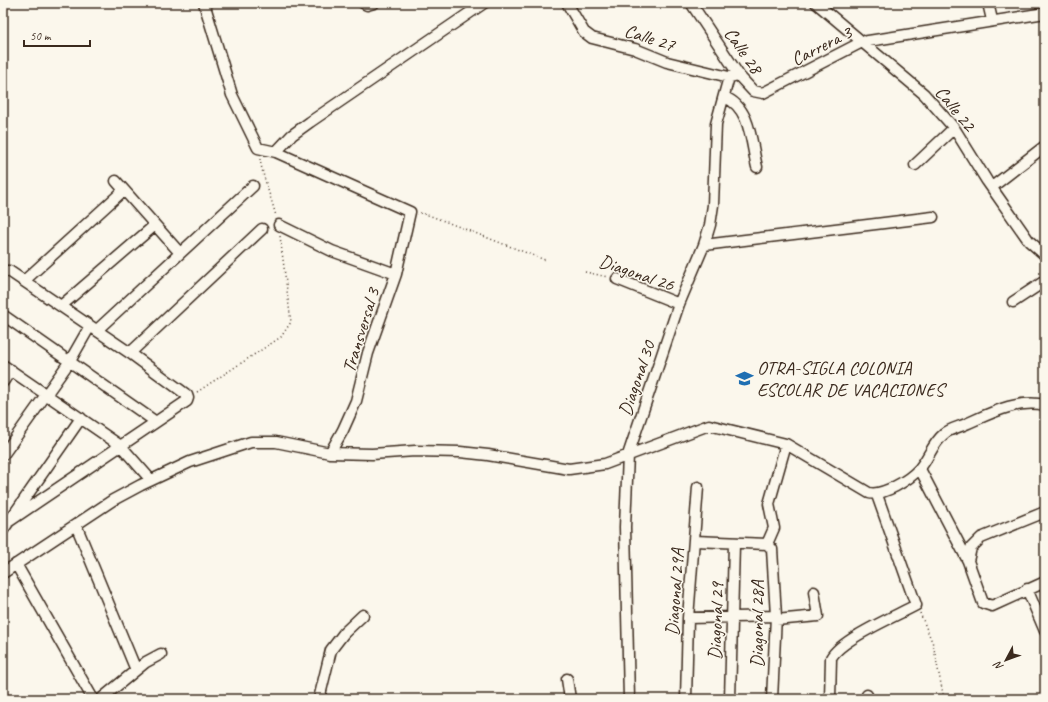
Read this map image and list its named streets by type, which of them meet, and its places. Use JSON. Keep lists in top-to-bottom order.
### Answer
{
  "streets": {
    "street": [
      "Calle 27",
      "Carrera 3",
      "Calle 28",
      "Calle 22",
      "Diagonal 26",
      "Transversal 3",
      "Diagonal 30",
      "Diagonal 29A",
      "Diagonal 29",
      "Diagonal 28A"
    ]
  },
  "crossings": [
    ["Calle 27", "Calle 28"],
    ["Calle 27", "Diagonal 30"],
    ["Carrera 3", "Calle 28"],
    ["Carrera 3", "Calle 22"],
    ["Diagonal 26", "Diagonal 30"]
  ],
  "places": {
    "school or university": ["OTRA-SIGLA COLONIA ESCOLAR DE VACACIONES"]
  },
  "scale_bar": "50 m",
  "north": "bottom left"
}
